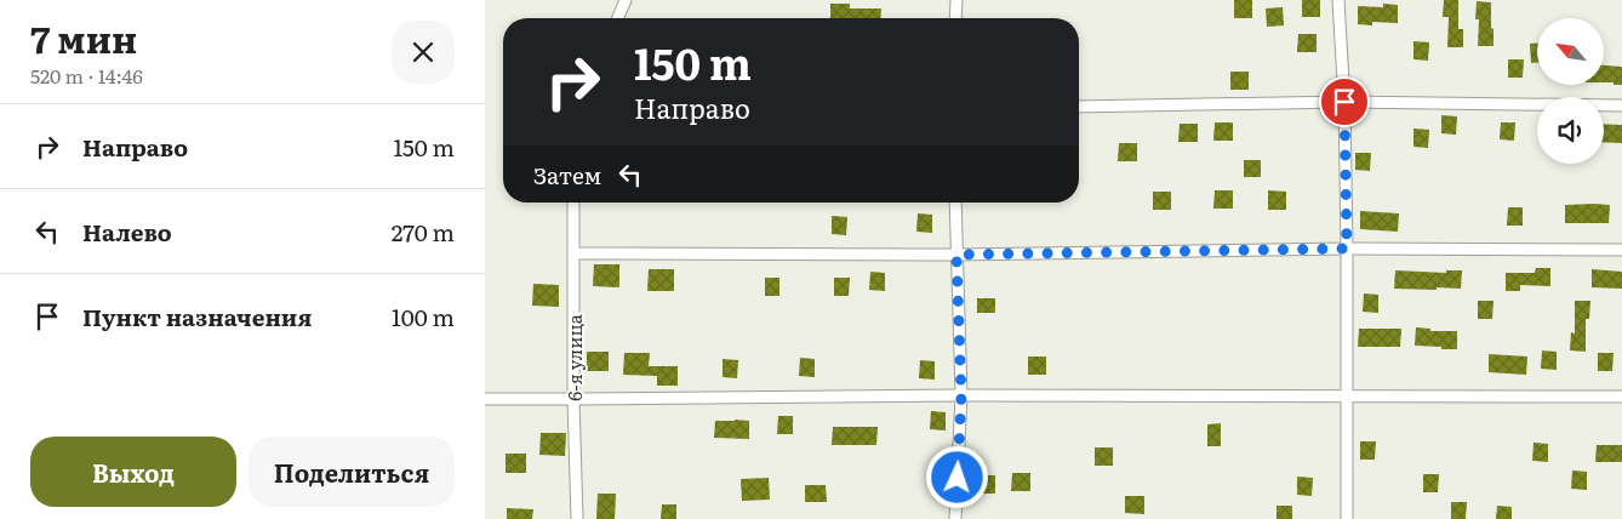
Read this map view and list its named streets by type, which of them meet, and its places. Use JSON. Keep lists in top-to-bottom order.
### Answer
{
  "streets": {
    "street": ["6-я улица"]
  },
  "north": "top left",
  "page": {
    "heading": ["7 мин", "520 m · 14:46"],
    "turn": ["150 m", "Направо"],
    "list": [
      {
        "name": "Направо",
        "value": "150 m"
      },
      {
        "name": "Налево",
        "value": "270 m"
      },
      {
        "name": "Пункт назначения",
        "value": "100 m"
      }
    ],
    "then": "Затем",
    "buttons": ["Выход", "Поделиться"]
  }
}
